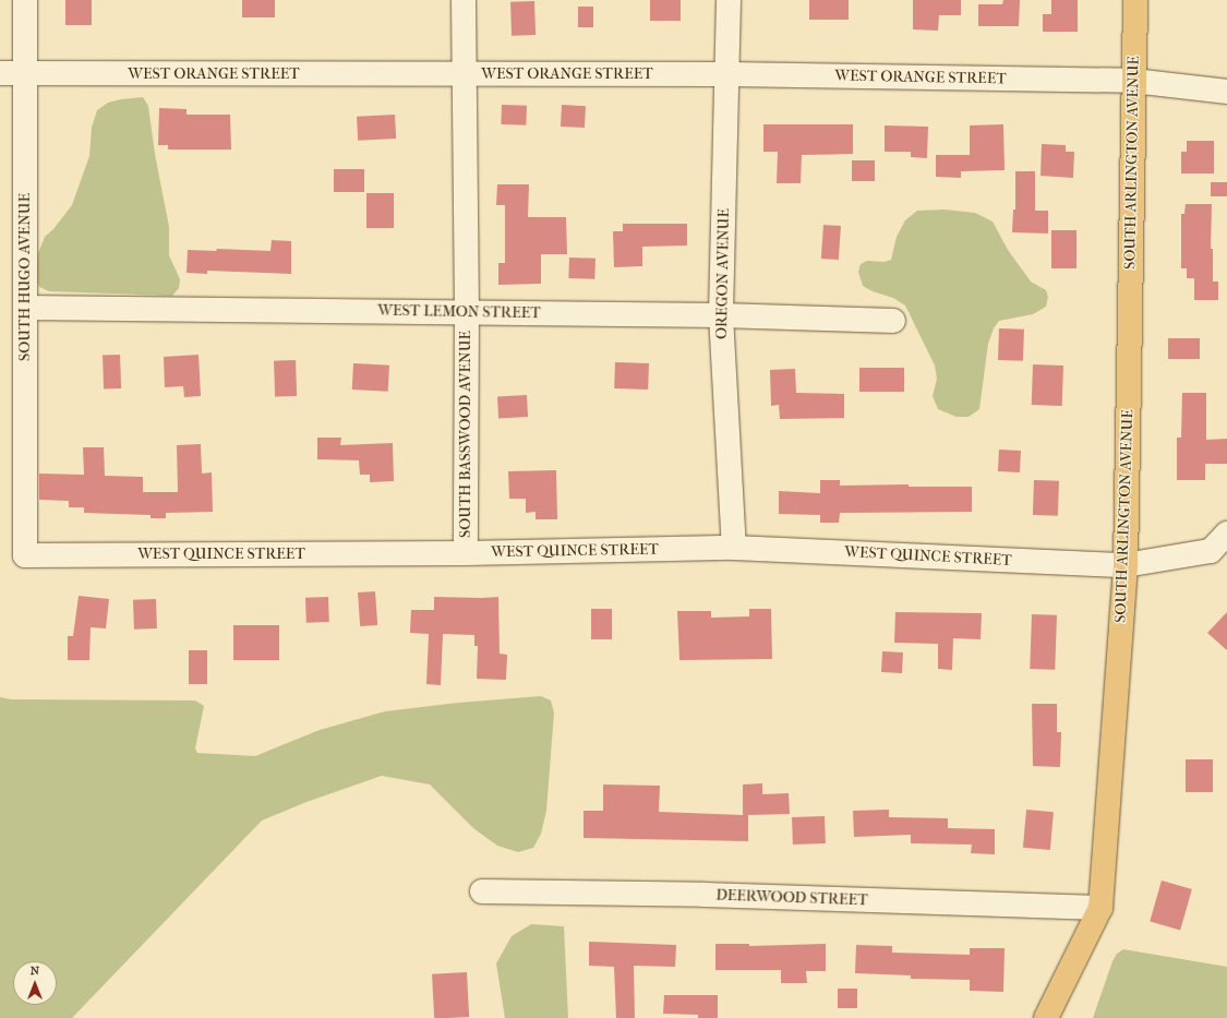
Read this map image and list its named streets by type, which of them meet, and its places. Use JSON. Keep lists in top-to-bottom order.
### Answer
{
  "streets": {
    "main road": ["SOUTH ARLINGTON AVENUE"],
    "street": [
      "WEST ORANGE STREET",
      "OREGON AVENUE",
      "SOUTH HUGO AVENUE",
      "WEST LEMON STREET",
      "SOUTH BASSWOOD AVENUE",
      "WEST QUINCE STREET",
      "DEERWOOD STREET"
    ]
  },
  "crossings": [
    ["WEST ORANGE STREET", "SOUTH ARLINGTON AVENUE"],
    ["WEST ORANGE STREET", "OREGON AVENUE"],
    ["WEST ORANGE STREET", "SOUTH HUGO AVENUE"],
    ["WEST ORANGE STREET", "SOUTH BASSWOOD AVENUE"],
    ["SOUTH ARLINGTON AVENUE", "WEST QUINCE STREET"],
    ["SOUTH ARLINGTON AVENUE", "DEERWOOD STREET"],
    ["OREGON AVENUE", "WEST LEMON STREET"],
    ["OREGON AVENUE", "WEST QUINCE STREET"],
    ["SOUTH HUGO AVENUE", "WEST LEMON STREET"],
    ["SOUTH HUGO AVENUE", "WEST QUINCE STREET"],
    ["WEST LEMON STREET", "SOUTH BASSWOOD AVENUE"],
    ["SOUTH BASSWOOD AVENUE", "WEST QUINCE STREET"]
  ],
  "north": "top"
}
